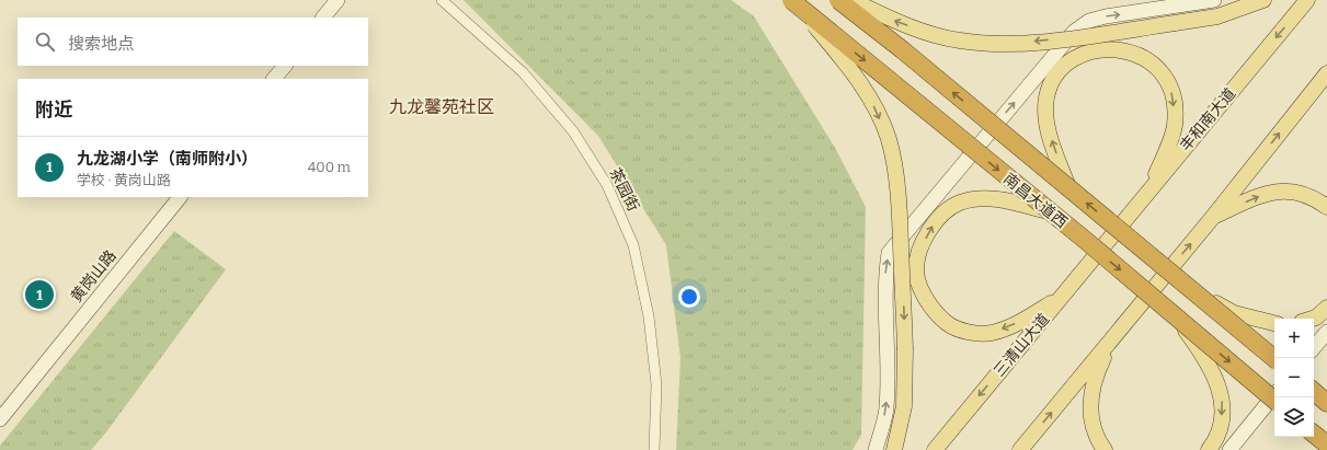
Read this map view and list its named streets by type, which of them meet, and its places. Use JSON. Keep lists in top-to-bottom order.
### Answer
{
  "streets": {
    "highway": ["南昌大道西"],
    "main road": ["丰和南大道", "黄岗山路", "三清山大道"],
    "street": ["茶园街"]
  },
  "crossings": [
    ["丰和南大道", "三清山大道"]
  ],
  "districts": ["九龙馨苑社区"],
  "page": {
    "search": "搜索地点",
    "heading": "附近",
    "list": [
      {
        "mark": "1",
        "name": "九龙湖小学（南师附小）",
        "note": "学校 · 黄岗山路",
        "value": "400 m"
      }
    ],
    "pins": "1",
    "map_buttons": ["+", "−"]
  }
}
